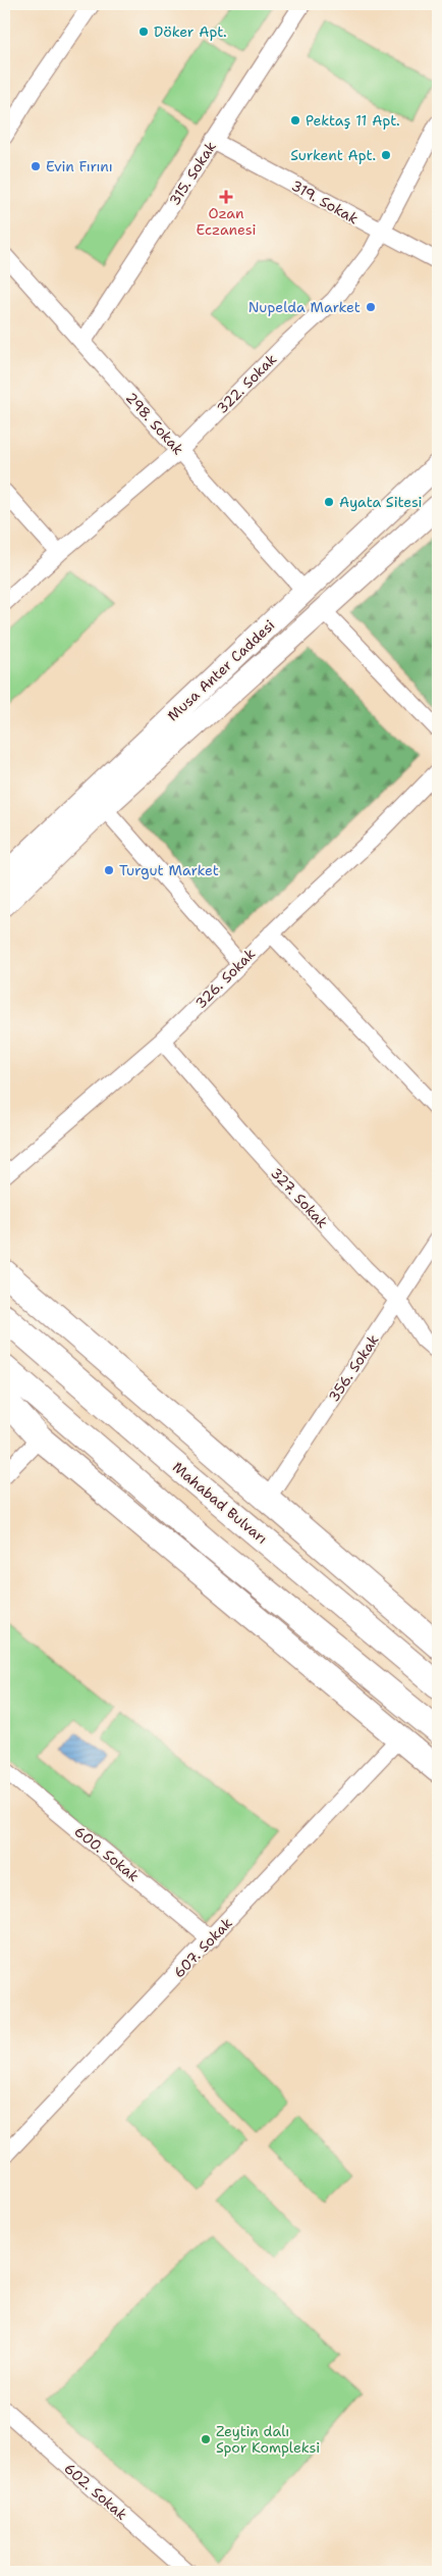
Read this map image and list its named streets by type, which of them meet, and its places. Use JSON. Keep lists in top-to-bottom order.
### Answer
{
  "streets": {
    "main road": ["Musa Anter Caddesi", "Mahabad Bulvarı"],
    "street": [
      "315. Sokak",
      "319. Sokak",
      "322. Sokak",
      "298. Sokak",
      "326. Sokak",
      "327. Sokak",
      "356. Sokak",
      "600. Sokak",
      "607. Sokak",
      "602. Sokak"
    ]
  },
  "crossings": [
    ["315. Sokak", "319. Sokak"],
    ["315. Sokak", "298. Sokak"],
    ["319. Sokak", "322. Sokak"],
    ["322. Sokak", "298. Sokak"],
    ["298. Sokak", "Musa Anter Caddesi"],
    ["326. Sokak", "327. Sokak"],
    ["327. Sokak", "356. Sokak"],
    ["600. Sokak", "607. Sokak"]
  ],
  "places": {
    "other": [
      "Döker Apt.",
      "Pektaş 11 Apt.",
      "Surkent Apt.",
      "Evin Fırını",
      "Nupelda Market",
      "Ayata Sitesi",
      "Turgut Market",
      "Zeytin dalı Spor Kompleksi"
    ],
    "health": ["Ozan Eczanesi"]
  }
}
